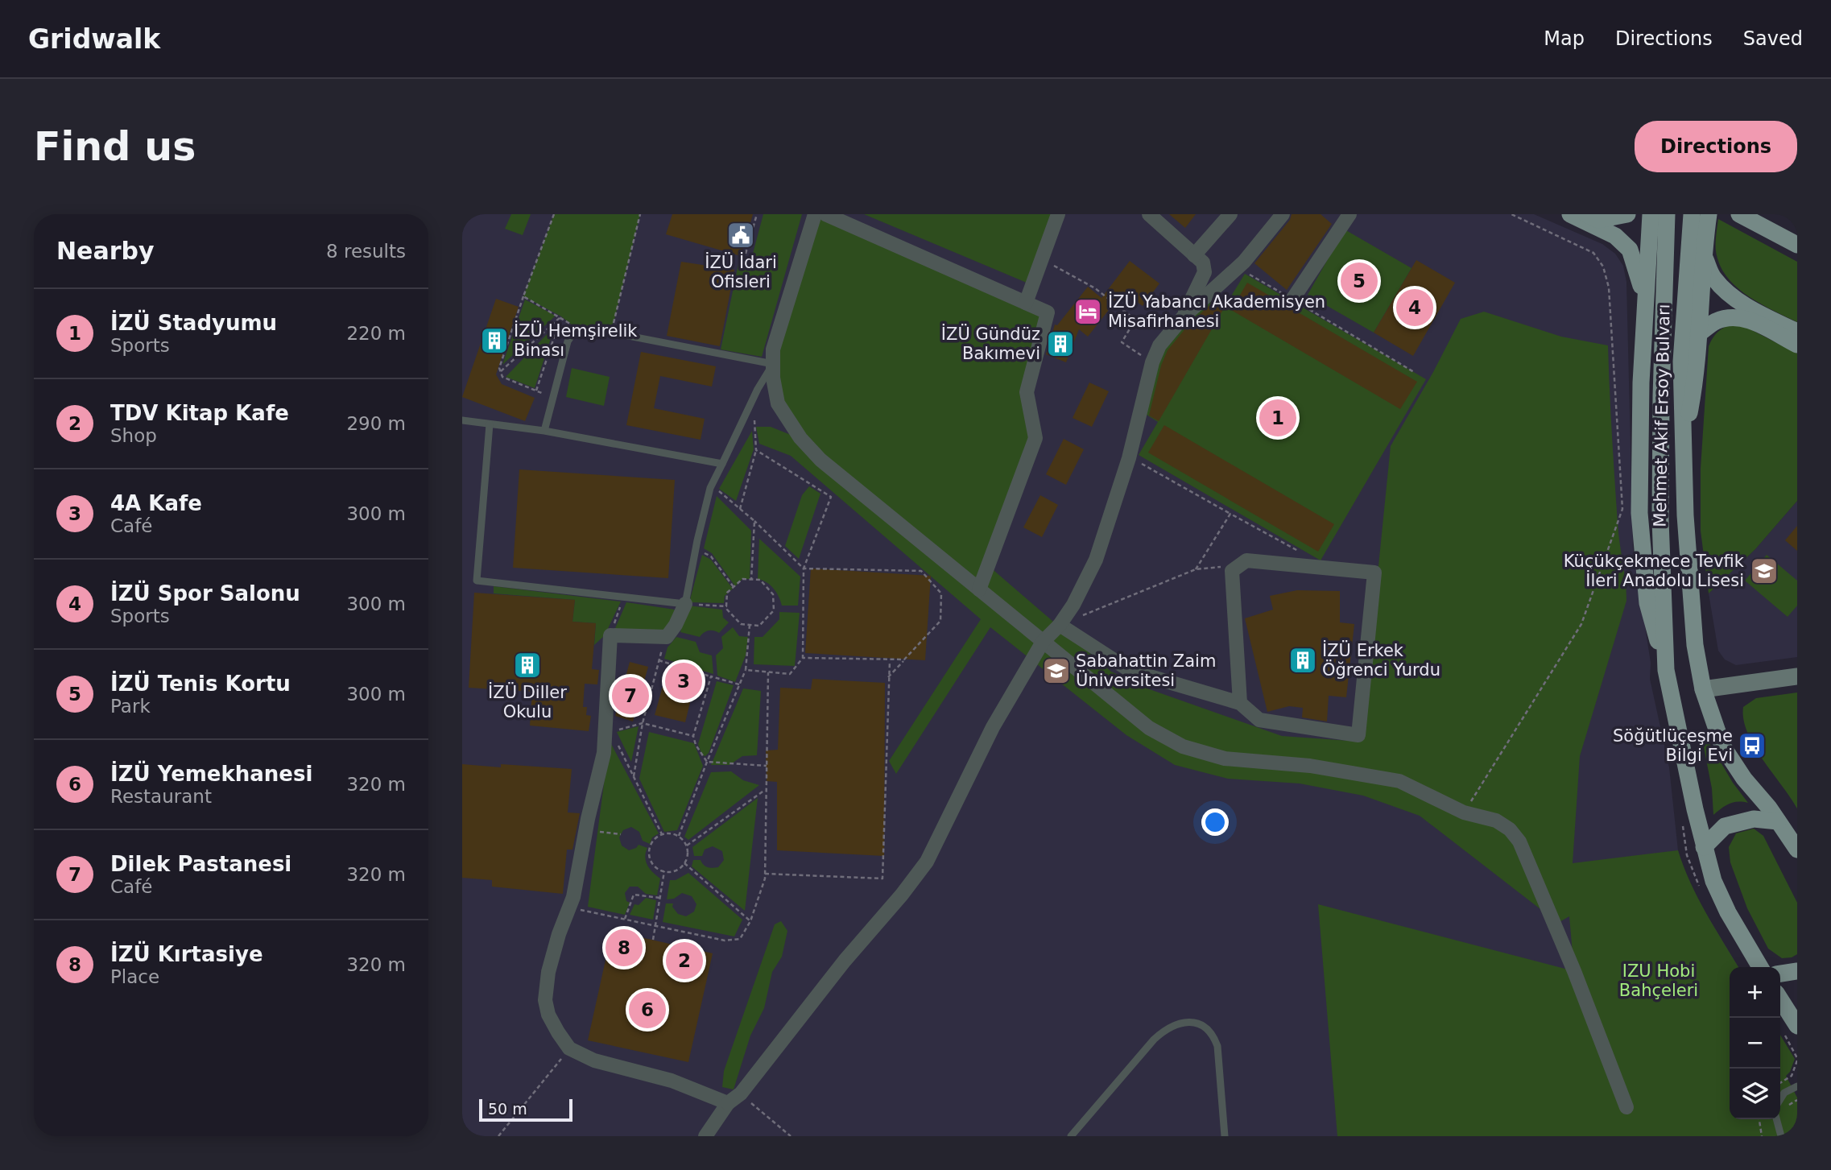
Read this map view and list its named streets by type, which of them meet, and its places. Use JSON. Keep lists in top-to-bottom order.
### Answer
{
  "streets": {
    "main road": ["Mehmet Akif Ersoy Bulvarı"]
  },
  "parks": ["IZU Hobi Bahçeleri"],
  "places": {
    "public building": ["İZÜ İdari Ofisleri"],
    "hotel": ["İZÜ Yabancı Akademisyen Misafirhanesi"],
    "building": [
      "İZÜ Hemşirelik Binası",
      "İZÜ Gündüz Bakımevi",
      "İZÜ Erkek Öğrenci Yurdu",
      "İZÜ Diller Okulu"
    ],
    "school or university": ["Küçükçekmece Tevfik İleri Anadolu Lisesi", "Sabahattin Zaim Üniversitesi"],
    "bus stop": ["Söğütlüçeşme Bilgi Evi"]
  },
  "scale_bar": "50 m",
  "page": {
    "header": "Gridwalk",
    "nav": ["Map", "Directions", "Saved"],
    "buttons": "Directions",
    "title": "Find us",
    "heading": ["Nearby", "8 results"],
    "pins": [
      "5",
      "4",
      "1",
      "3",
      "7",
      "8",
      "2",
      "6"
    ],
    "list": [
      {
        "mark": "1",
        "name": "İZÜ Stadyumu",
        "note": "Sports",
        "value": "220 m"
      },
      {
        "mark": "2",
        "name": "TDV Kitap Kafe",
        "note": "Shop",
        "value": "290 m"
      },
      {
        "mark": "3",
        "name": "4A Kafe",
        "note": "Café",
        "value": "300 m"
      },
      {
        "mark": "4",
        "name": "İZÜ Spor Salonu",
        "note": "Sports",
        "value": "300 m"
      },
      {
        "mark": "5",
        "name": "İZÜ Tenis Kortu",
        "note": "Park",
        "value": "300 m"
      },
      {
        "mark": "6",
        "name": "İZÜ Yemekhanesi",
        "note": "Restaurant",
        "value": "320 m"
      },
      {
        "mark": "7",
        "name": "Dilek Pastanesi",
        "note": "Café",
        "value": "320 m"
      },
      {
        "mark": "8",
        "name": "İZÜ Kırtasiye",
        "note": "Place",
        "value": "320 m"
      }
    ],
    "map_buttons": ["+", "−"],
    "scale": "50 m"
  }
}
